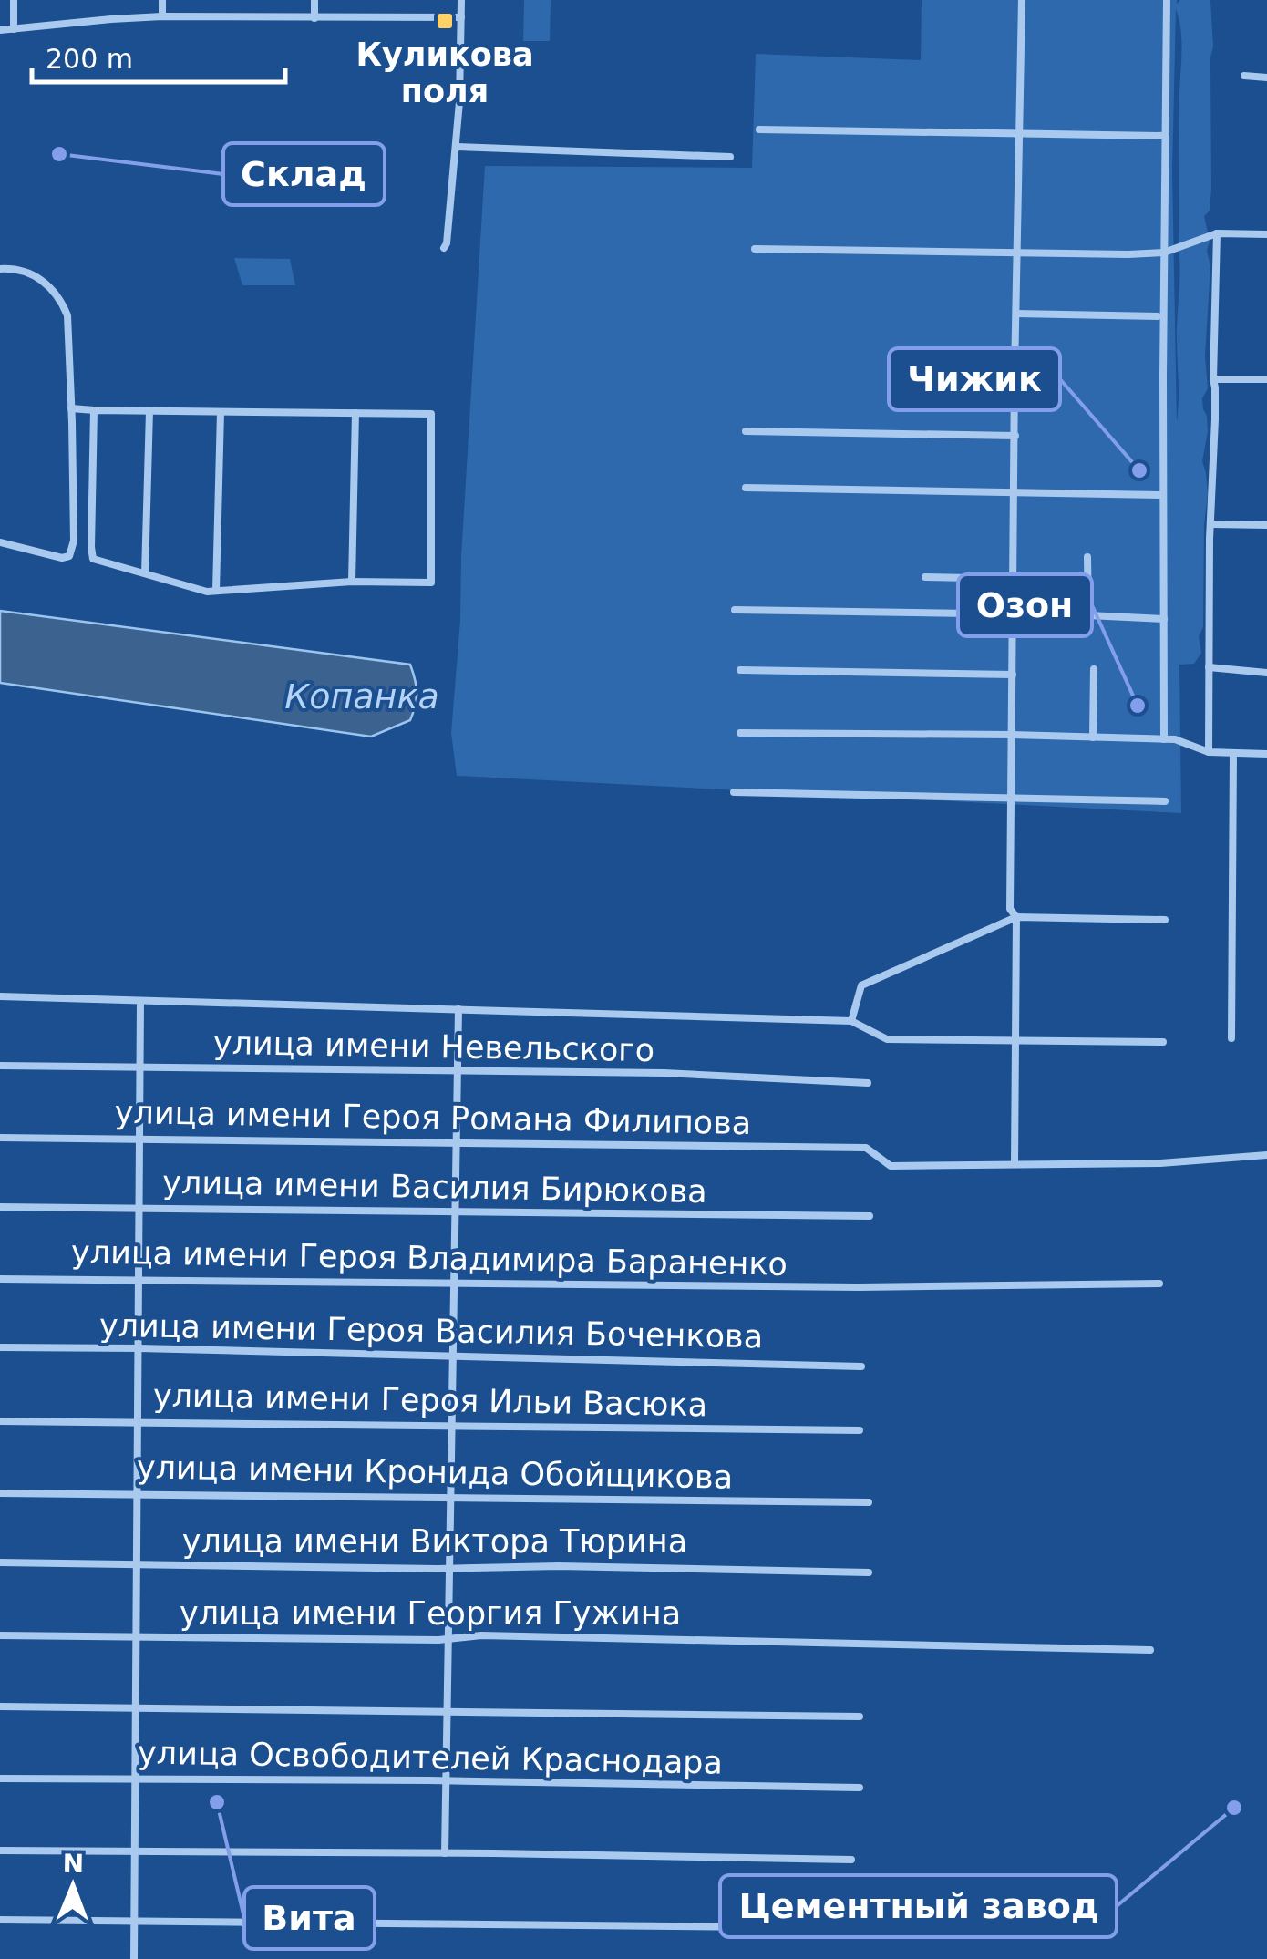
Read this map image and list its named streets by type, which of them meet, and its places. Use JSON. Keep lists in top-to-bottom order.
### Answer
{
  "streets": {
    "street": [
      "улица имени Невельского",
      "улица имени Героя Романа Филипова",
      "улица имени Василия Бирюкова",
      "улица имени Героя Владимира Бараненко",
      "улица имени Героя Василия Боченкова",
      "улица имени Героя Ильи Васюка",
      "улица имени Кронида Обойщикова",
      "улица имени Виктора Тюрина",
      "улица имени Георгия Гужина",
      "улица Освободителей Краснодара"
    ]
  },
  "water": ["Копанка"],
  "places": {
    "transit": ["Куликова поля"],
    "other": [
      "Склад",
      "Чижик",
      "Озон",
      "Вита",
      "Цементный завод"
    ]
  },
  "scale_bar": "200 m",
  "north": "top"
}
